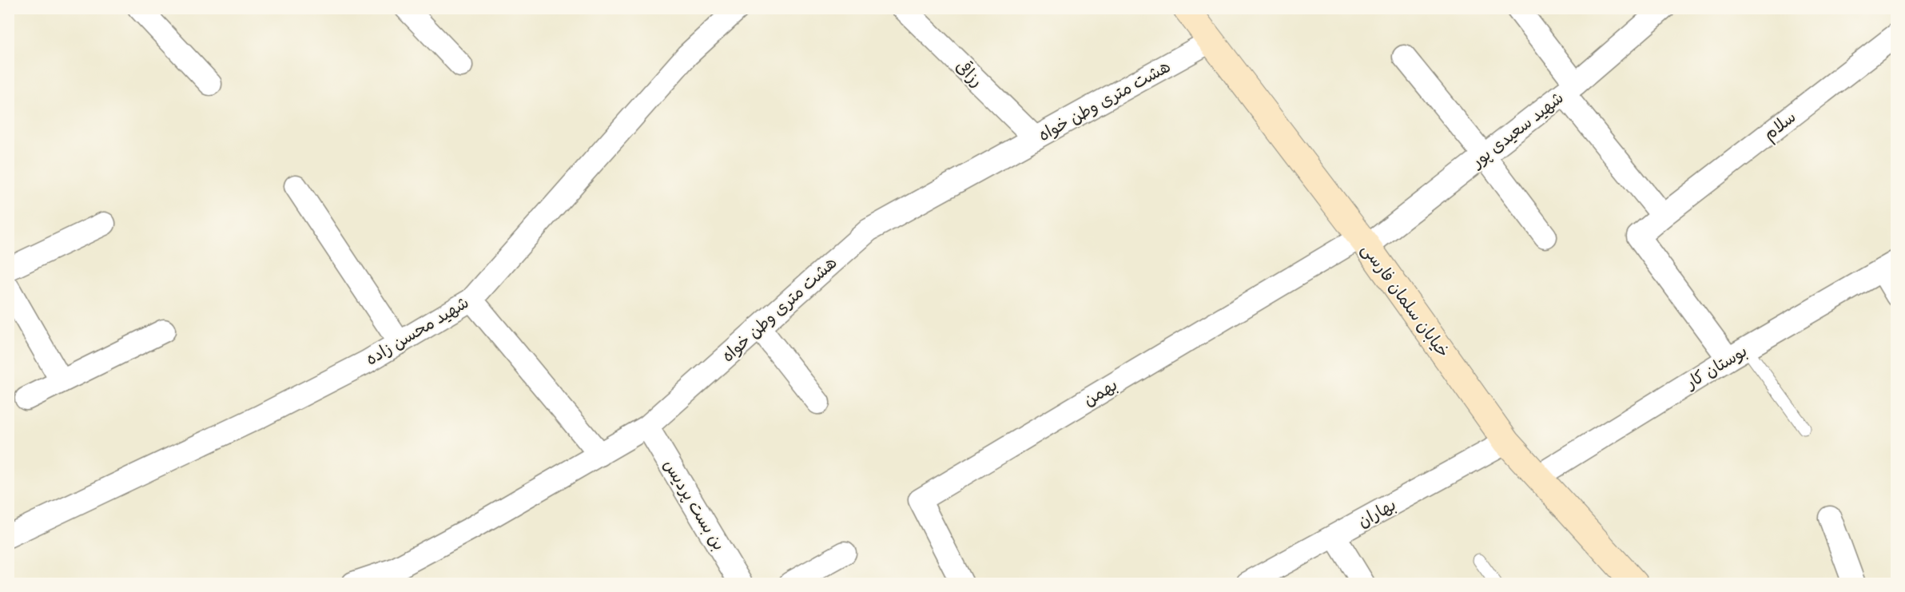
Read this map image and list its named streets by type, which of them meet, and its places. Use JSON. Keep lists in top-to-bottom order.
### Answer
{
  "streets": {
    "main road": ["خیابان سلمان فارسی"],
    "street": [
      "رزاقی",
      "هشت متری وطن خواه",
      "سلام",
      "شهید سعیدی پور",
      "شهید محسن زاده",
      "بوستان کار",
      "بهمن",
      "بن بست پردیس",
      "بهاران"
    ]
  },
  "crossings": [
    ["رزاقی", "هشت متری وطن خواه"],
    ["هشت متری وطن خواه", "خیابان سلمان فارسی"],
    ["هشت متری وطن خواه", "بن بست پردیس"],
    ["سلام", "بوستان کار"],
    ["شهید سعیدی پور", "خیابان سلمان فارسی"],
    ["شهید سعیدی پور", "بهمن"],
    ["خیابان سلمان فارسی", "بوستان کار"],
    ["خیابان سلمان فارسی", "بهمن"],
    ["خیابان سلمان فارسی", "بهاران"]
  ]
}
